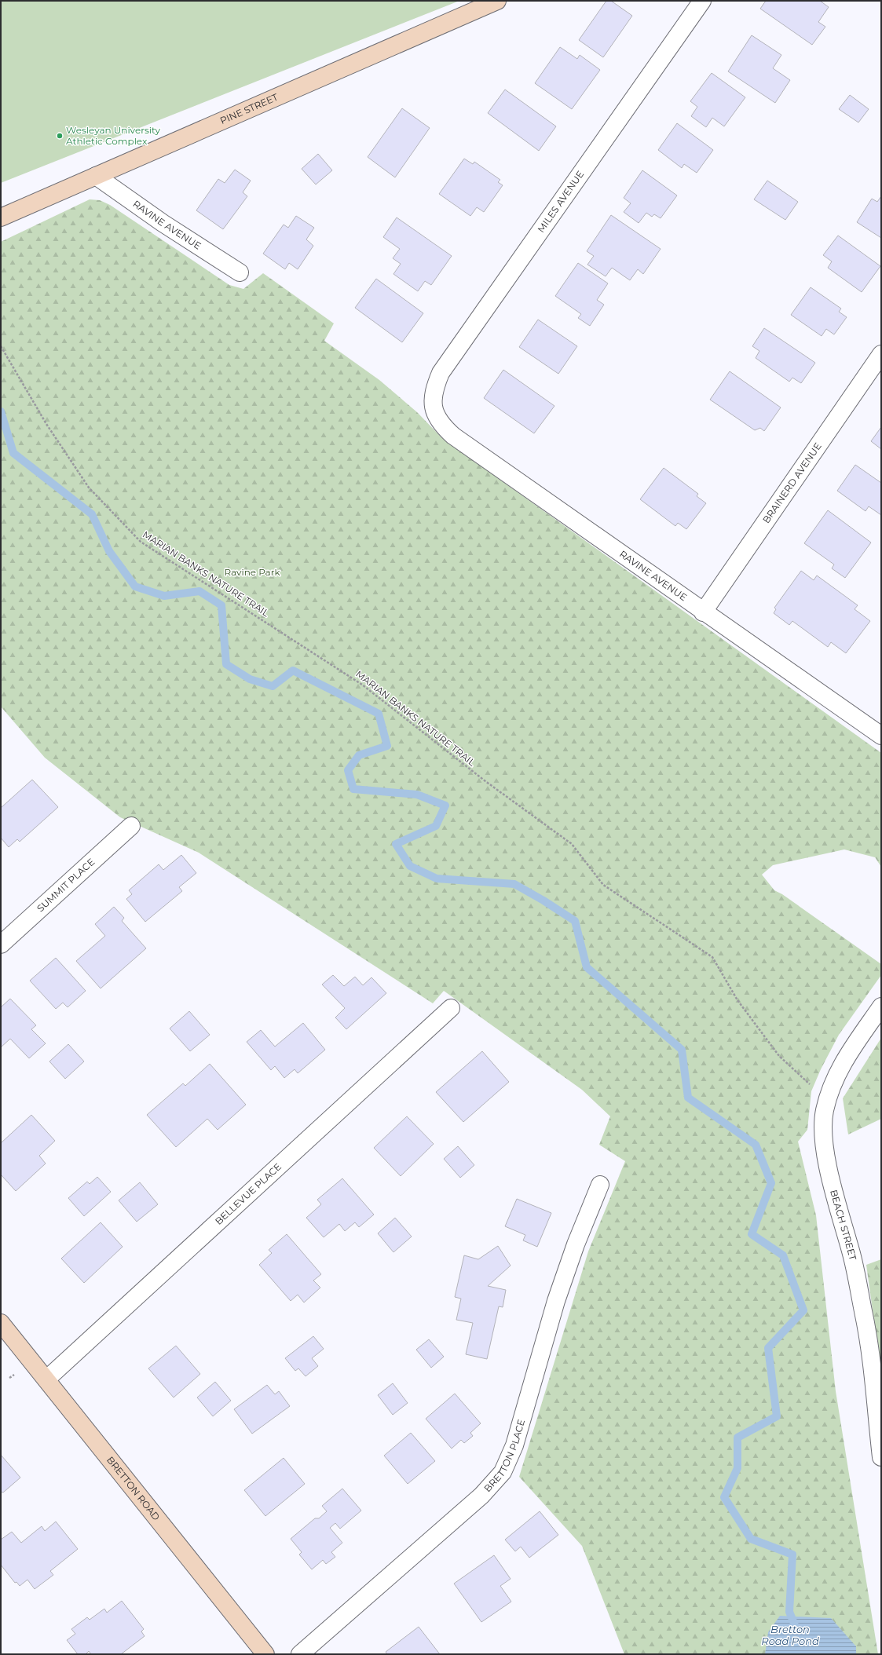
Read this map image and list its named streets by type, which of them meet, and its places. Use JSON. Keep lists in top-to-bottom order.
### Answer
{
  "streets": {
    "street": [
      "PINE STREET",
      "MILES AVENUE",
      "RAVINE AVENUE",
      "BRAINERD AVENUE",
      "SUMMIT PLACE",
      "BELLEVUE PLACE",
      "BEACH STREET",
      "BRETTON PLACE",
      "BRETTON ROAD"
    ],
    "path": ["MARIAN BANKS NATURE TRAIL"]
  },
  "crossings": [
    ["PINE STREET", "RAVINE AVENUE"],
    ["MILES AVENUE", "RAVINE AVENUE"],
    ["RAVINE AVENUE", "BRAINERD AVENUE"],
    ["MARIAN BANKS NATURE TRAIL", "BEACH STREET"],
    ["BELLEVUE PLACE", "BRETTON ROAD"]
  ],
  "water": ["Bretton Road Pond"],
  "parks": ["Ravine Park"],
  "places": ["Wesleyan University Athletic Complex"]
}
